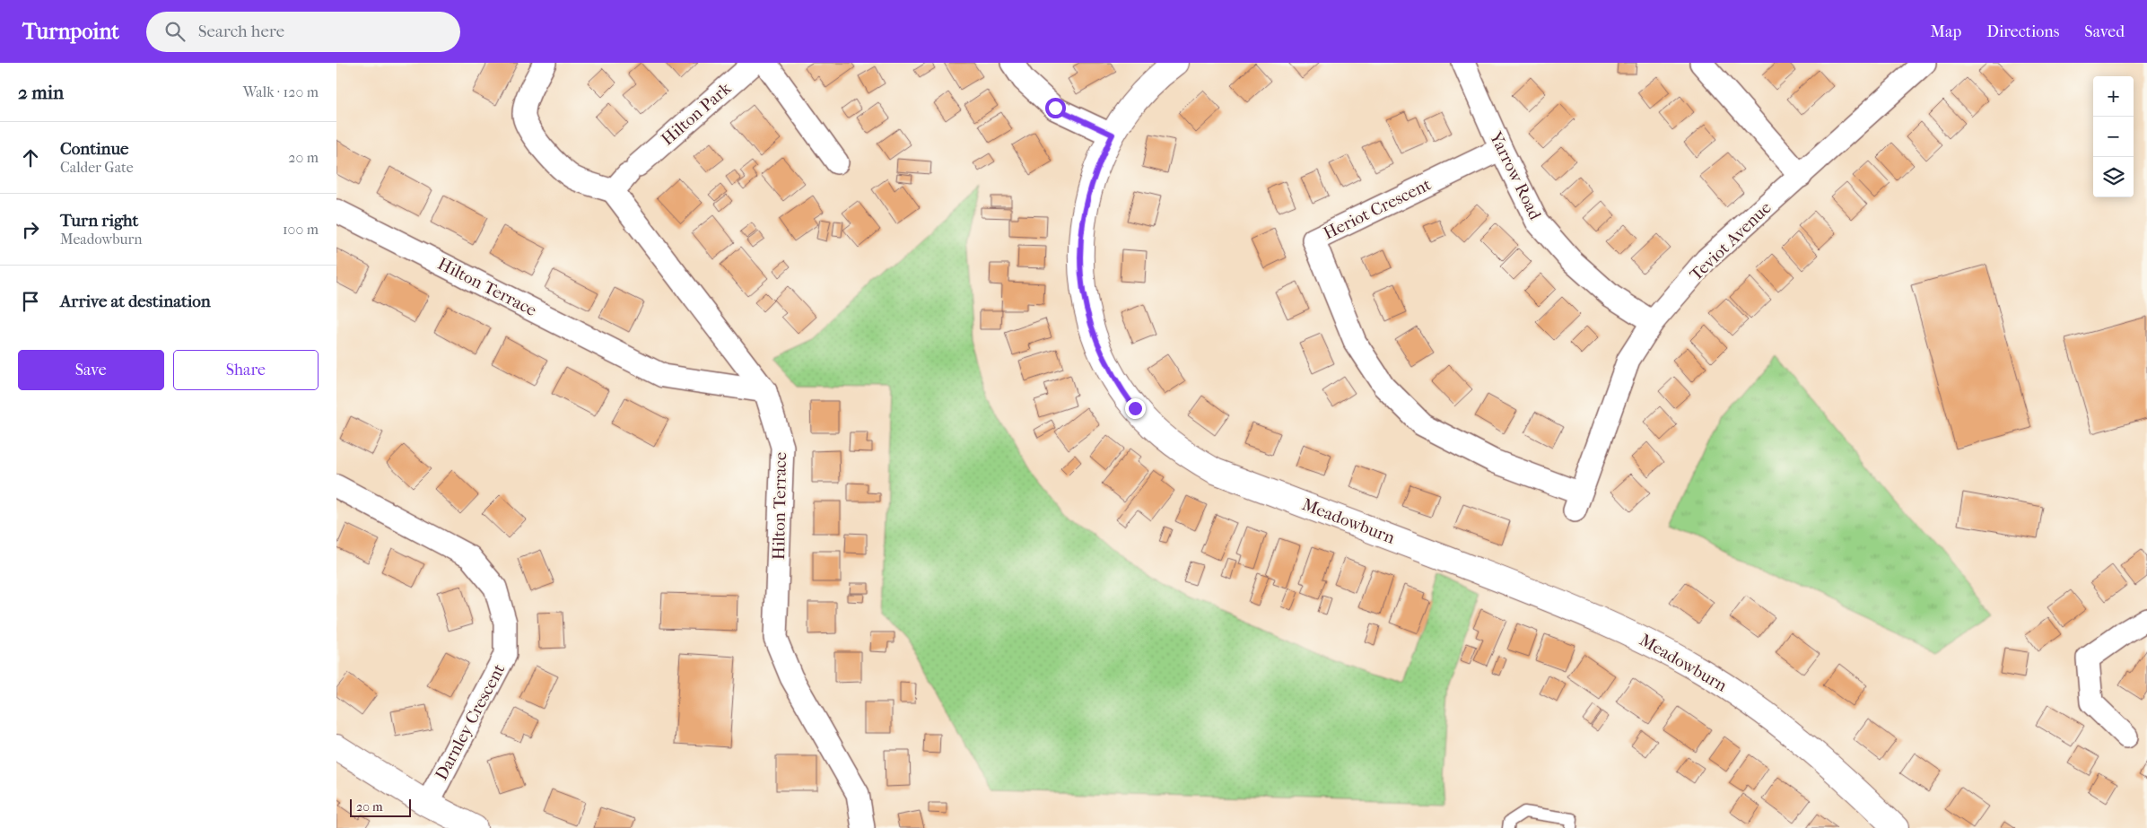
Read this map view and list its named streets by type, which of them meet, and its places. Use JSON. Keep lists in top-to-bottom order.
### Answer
{
  "streets": {
    "street": [
      "Hilton Park",
      "Yarrow Road",
      "Heriot Crescent",
      "Teviot Avenue",
      "Hilton Terrace",
      "Meadowburn",
      "Darnley Crescent"
    ]
  },
  "crossings": [
    ["Yarrow Road", "Heriot Crescent"],
    ["Yarrow Road", "Teviot Avenue"],
    ["Heriot Crescent", "Teviot Avenue"]
  ],
  "scale_bar": "20 m",
  "page": {
    "header": "Turnpoint",
    "search": "Search here",
    "nav": ["Map", "Directions", "Saved"],
    "heading": ["2 min", "Walk · 120 m"],
    "map_buttons": ["+", "−"],
    "list": [
      ["Continue", "Calder Gate", "20 m"],
      ["Turn right", "Meadowburn", "100 m"],
      "Arrive at destination"
    ],
    "buttons": ["Save", "Share"],
    "scale": "20 m"
  }
}
